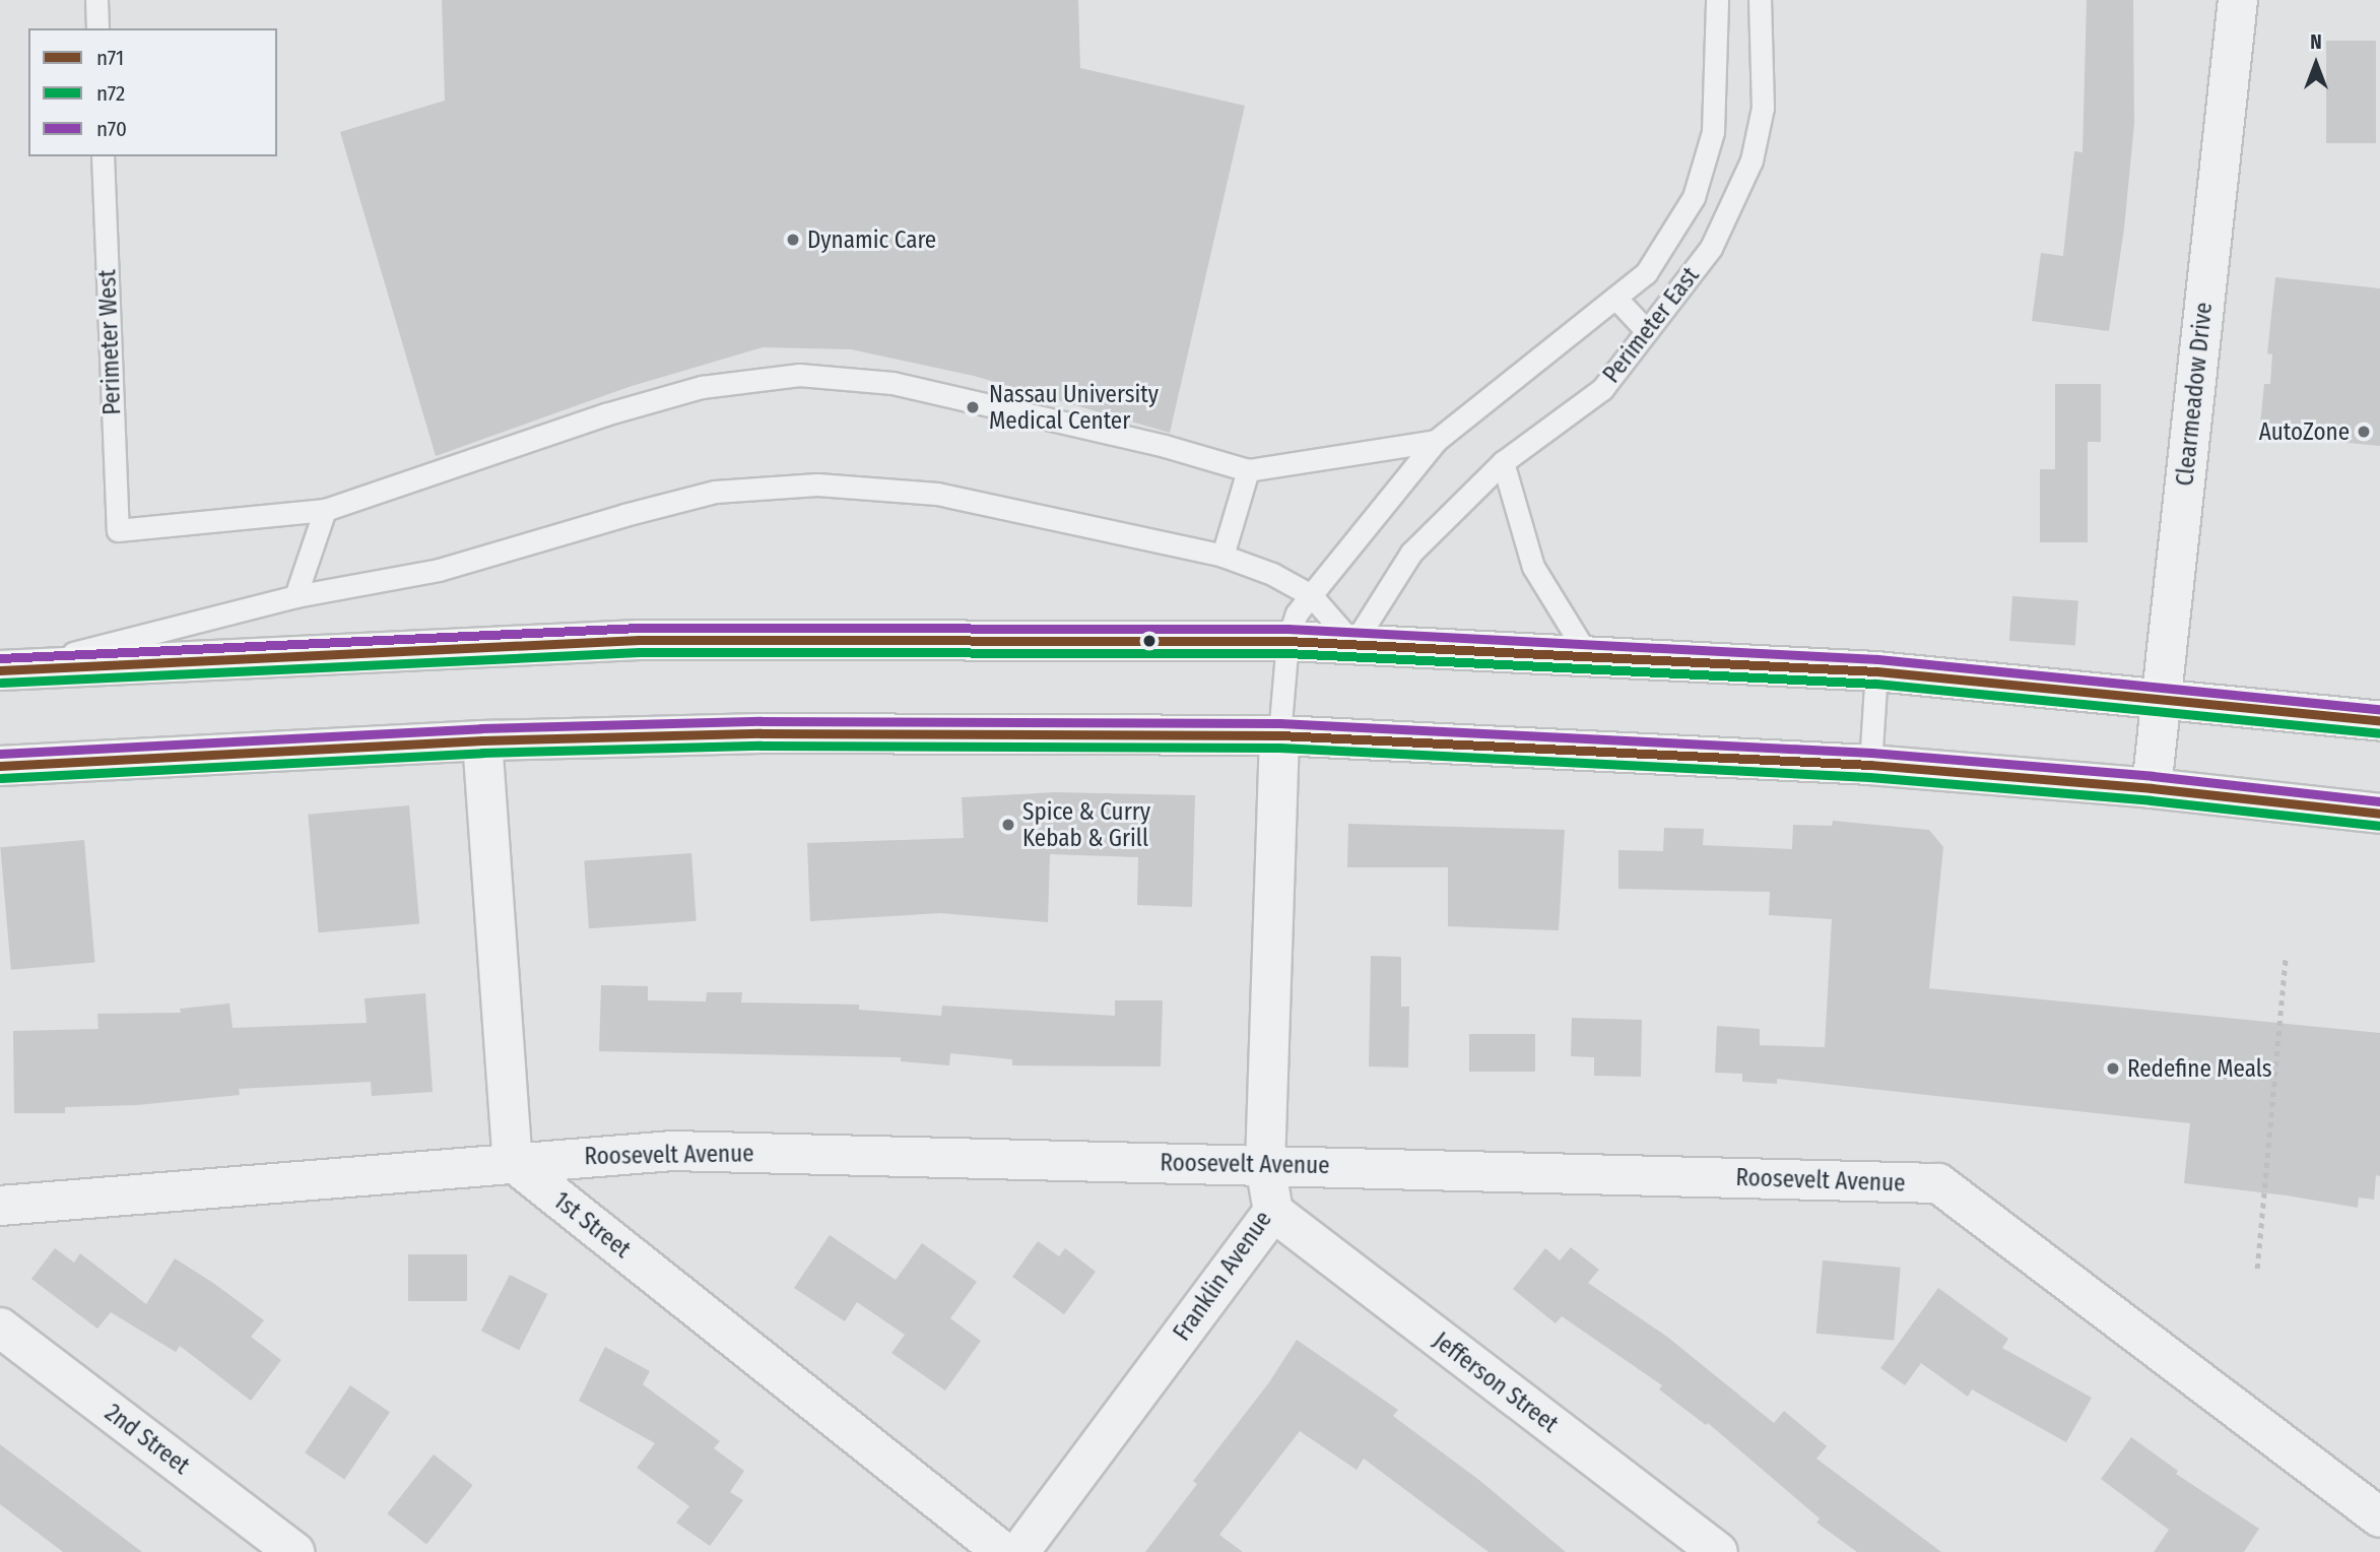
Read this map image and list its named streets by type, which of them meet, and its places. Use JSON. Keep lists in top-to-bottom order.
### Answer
{
  "streets": {
    "street": [
      "Clearmeadow Drive",
      "Roosevelt Avenue",
      "1st Street",
      "Franklin Avenue",
      "Jefferson Street",
      "2nd Street"
    ],
    "lane": ["Perimeter East", "Perimeter West"]
  },
  "crossings": [
    ["Roosevelt Avenue", "1st Street"],
    ["Roosevelt Avenue", "Franklin Avenue"],
    ["Franklin Avenue", "Jefferson Street"]
  ],
  "places": [
    "Dynamic Care",
    "Nassau University Medical Center",
    "AutoZone",
    "Spice & Curry Kebab & Grill",
    "Redefine Meals"
  ],
  "lines": ["transit line n70", "transit line n71", "transit line n72"],
  "legend": ["n71", "n72", "n70"],
  "north": "top"
}
